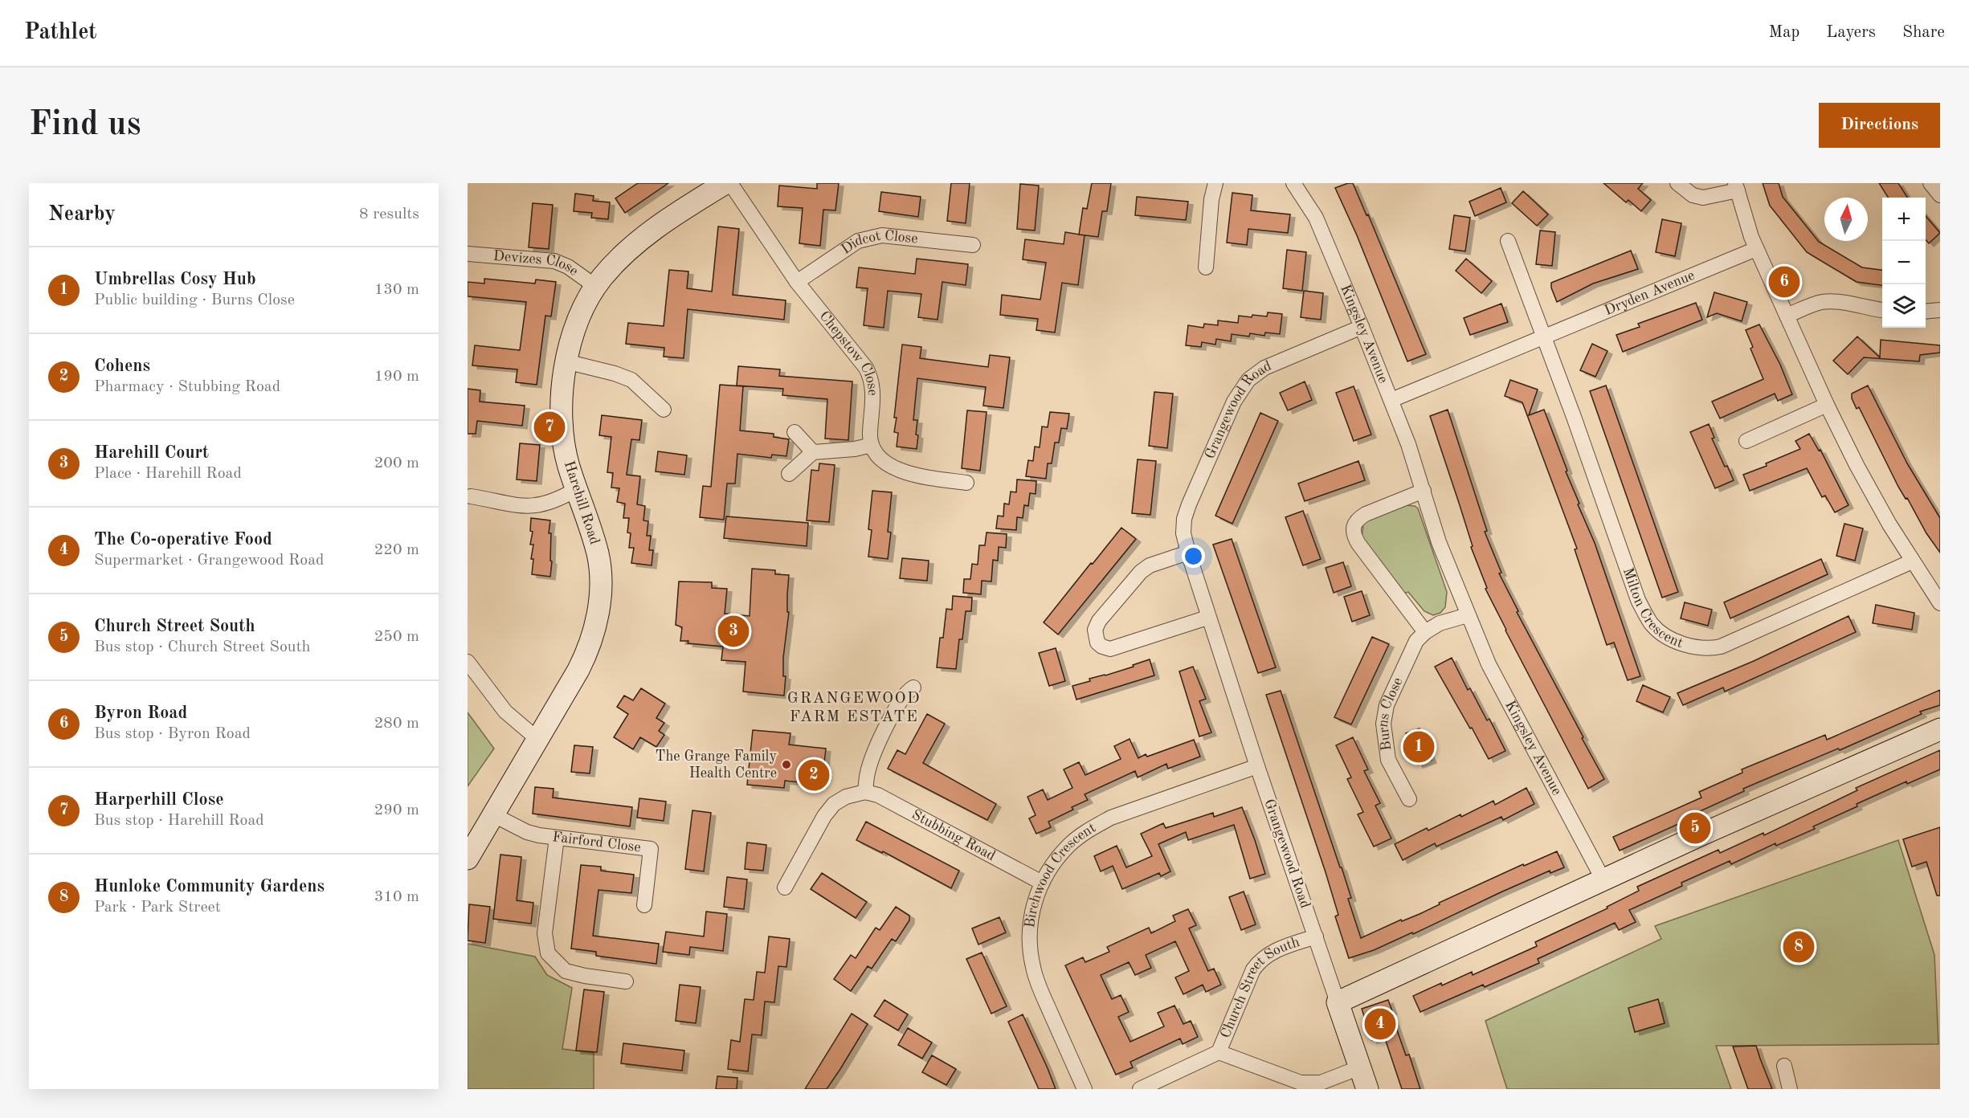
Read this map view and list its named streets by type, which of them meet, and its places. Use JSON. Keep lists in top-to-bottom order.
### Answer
{
  "streets": {
    "street": [
      "Didcot Close",
      "Devizes Close",
      "Dryden Avenue",
      "Kingsley Avenue",
      "Chepstow Close",
      "Grangewood Road",
      "Harehill Road",
      "Milton Crescent",
      "Burns Close",
      "Stubbing Road",
      "Fairford Close",
      "Birchwood Crescent",
      "Church Street South"
    ]
  },
  "crossings": [
    ["Didcot Close", "Chepstow Close"],
    ["Devizes Close", "Harehill Road"],
    ["Dryden Avenue", "Kingsley Avenue"],
    ["Dryden Avenue", "Milton Crescent"],
    ["Kingsley Avenue", "Grangewood Road"],
    ["Grangewood Road", "Birchwood Crescent"],
    ["Grangewood Road", "Church Street South"],
    ["Harehill Road", "Fairford Close"],
    ["Stubbing Road", "Birchwood Crescent"]
  ],
  "districts": ["GRANGEWOOD FARM ESTATE"],
  "places": ["The Grange Family Health Centre"],
  "north": "top",
  "page": {
    "header": "Pathlet",
    "nav": ["Map", "Layers", "Share"],
    "buttons": "Directions",
    "title": "Find us",
    "heading": ["Nearby", "8 results"],
    "map_buttons": ["+", "−"],
    "list": [
      {
        "mark": "1",
        "name": "Umbrellas Cosy Hub",
        "note": "Public building · Burns Close",
        "value": "130 m"
      },
      {
        "mark": "2",
        "name": "Cohens",
        "note": "Pharmacy · Stubbing Road",
        "value": "190 m"
      },
      {
        "mark": "3",
        "name": "Harehill Court",
        "note": "Place · Harehill Road",
        "value": "200 m"
      },
      {
        "mark": "4",
        "name": "The Co-operative Food",
        "note": "Supermarket · Grangewood Road",
        "value": "220 m"
      },
      {
        "mark": "5",
        "name": "Church Street South",
        "note": "Bus stop · Church Street South",
        "value": "250 m"
      },
      {
        "mark": "6",
        "name": "Byron Road",
        "note": "Bus stop · Byron Road",
        "value": "280 m"
      },
      {
        "mark": "7",
        "name": "Harperhill Close",
        "note": "Bus stop · Harehill Road",
        "value": "290 m"
      },
      {
        "mark": "8",
        "name": "Hunloke Community Gardens",
        "note": "Park · Park Street",
        "value": "310 m"
      }
    ],
    "pins": [
      "6",
      "7",
      "3",
      "1",
      "2",
      "5",
      "8",
      "4"
    ]
  }
}
